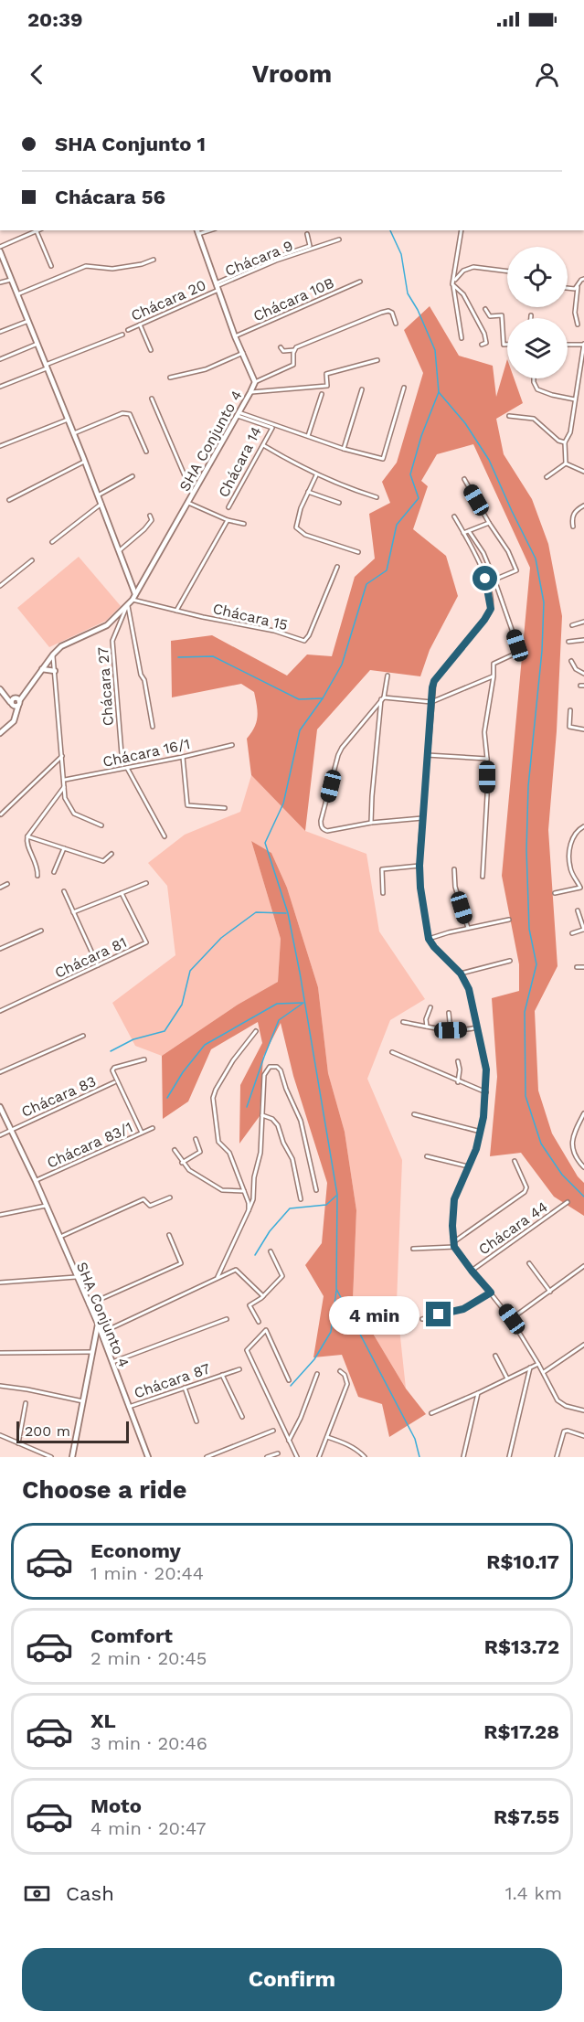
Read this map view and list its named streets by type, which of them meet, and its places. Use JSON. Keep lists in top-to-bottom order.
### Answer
{
  "streets": {
    "street": [
      "Chácara 9",
      "Chácara 10B",
      "Chácara 20",
      "SHA Conjunto 4",
      "Chácara 14",
      "Chácara 15",
      "Chácara 27",
      "Chácara 16/1",
      "Chácara 81",
      "Chácara 83",
      "Chácara 83/1",
      "Chácara 44",
      "Chácara 87"
    ]
  },
  "crossings": [
    ["Chácara 9", "Chácara 20"],
    ["Chácara 9", "SHA Conjunto 4"],
    ["Chácara 10B", "SHA Conjunto 4"],
    ["Chácara 20", "SHA Conjunto 4"],
    ["SHA Conjunto 4", "Chácara 14"],
    ["SHA Conjunto 4", "Chácara 15"],
    ["SHA Conjunto 4", "Chácara 27"],
    ["SHA Conjunto 4", "Chácara 83"],
    ["SHA Conjunto 4", "Chácara 83/1"],
    ["SHA Conjunto 4", "Chácara 87"]
  ],
  "scale_bar": "200 m",
  "page": {
    "status": "20:39",
    "header": "Vroom",
    "banner": ["SHA Conjunto 1", "Chácara 56"],
    "bubble": "4 min",
    "scale": "200 m",
    "heading": "Choose a ride",
    "list": [
      {
        "name": "Economy",
        "note": "1 min · 20:44",
        "value": "R$10.17"
      },
      {
        "name": "Comfort",
        "note": "2 min · 20:45",
        "value": "R$13.72"
      },
      {
        "name": "XL",
        "note": "3 min · 20:46",
        "value": "R$17.28"
      },
      {
        "name": "Moto",
        "note": "4 min · 20:47",
        "value": "R$7.55"
      }
    ],
    "pay": ["Cash", "1.4 km"],
    "buttons": "Confirm"
  }
}
